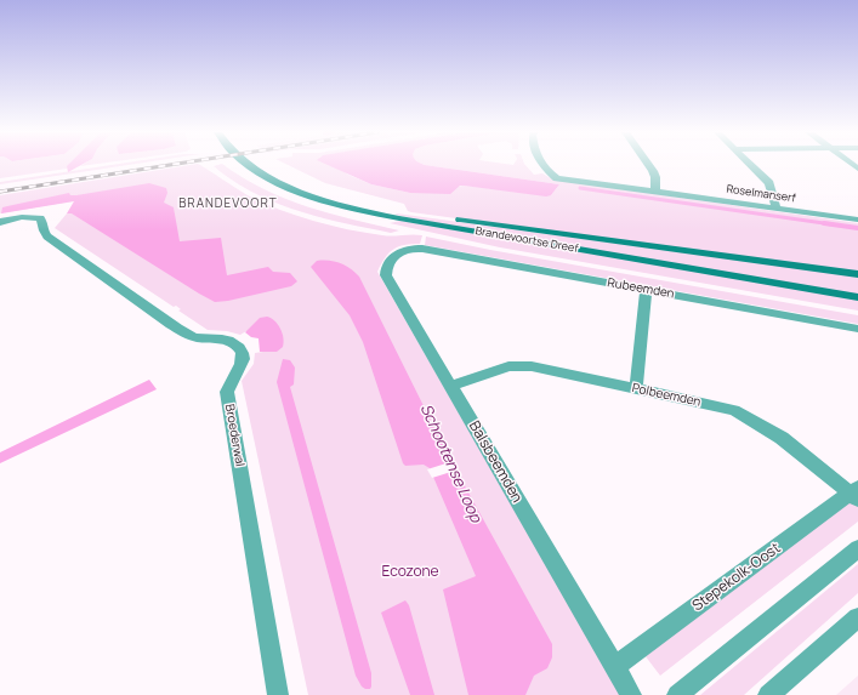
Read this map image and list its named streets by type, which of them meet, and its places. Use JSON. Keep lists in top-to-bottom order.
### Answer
{
  "streets": {
    "main road": ["Brandevoortse Dreef"],
    "street": [
      "Roselmanserf",
      "Rubeemden",
      "Polbeemden",
      "Broederwal",
      "Balsbeemden",
      "Stepekolk-Oost"
    ]
  },
  "crossings": [
    ["Rubeemden", "Balsbeemden"],
    ["Polbeemden", "Balsbeemden"],
    ["Polbeemden", "Stepekolk-Oost"],
    ["Balsbeemden", "Stepekolk-Oost"]
  ],
  "districts": ["BRANDEVOORT"],
  "water": ["Schootense Loop"],
  "parks": ["Ecozone"]
}
